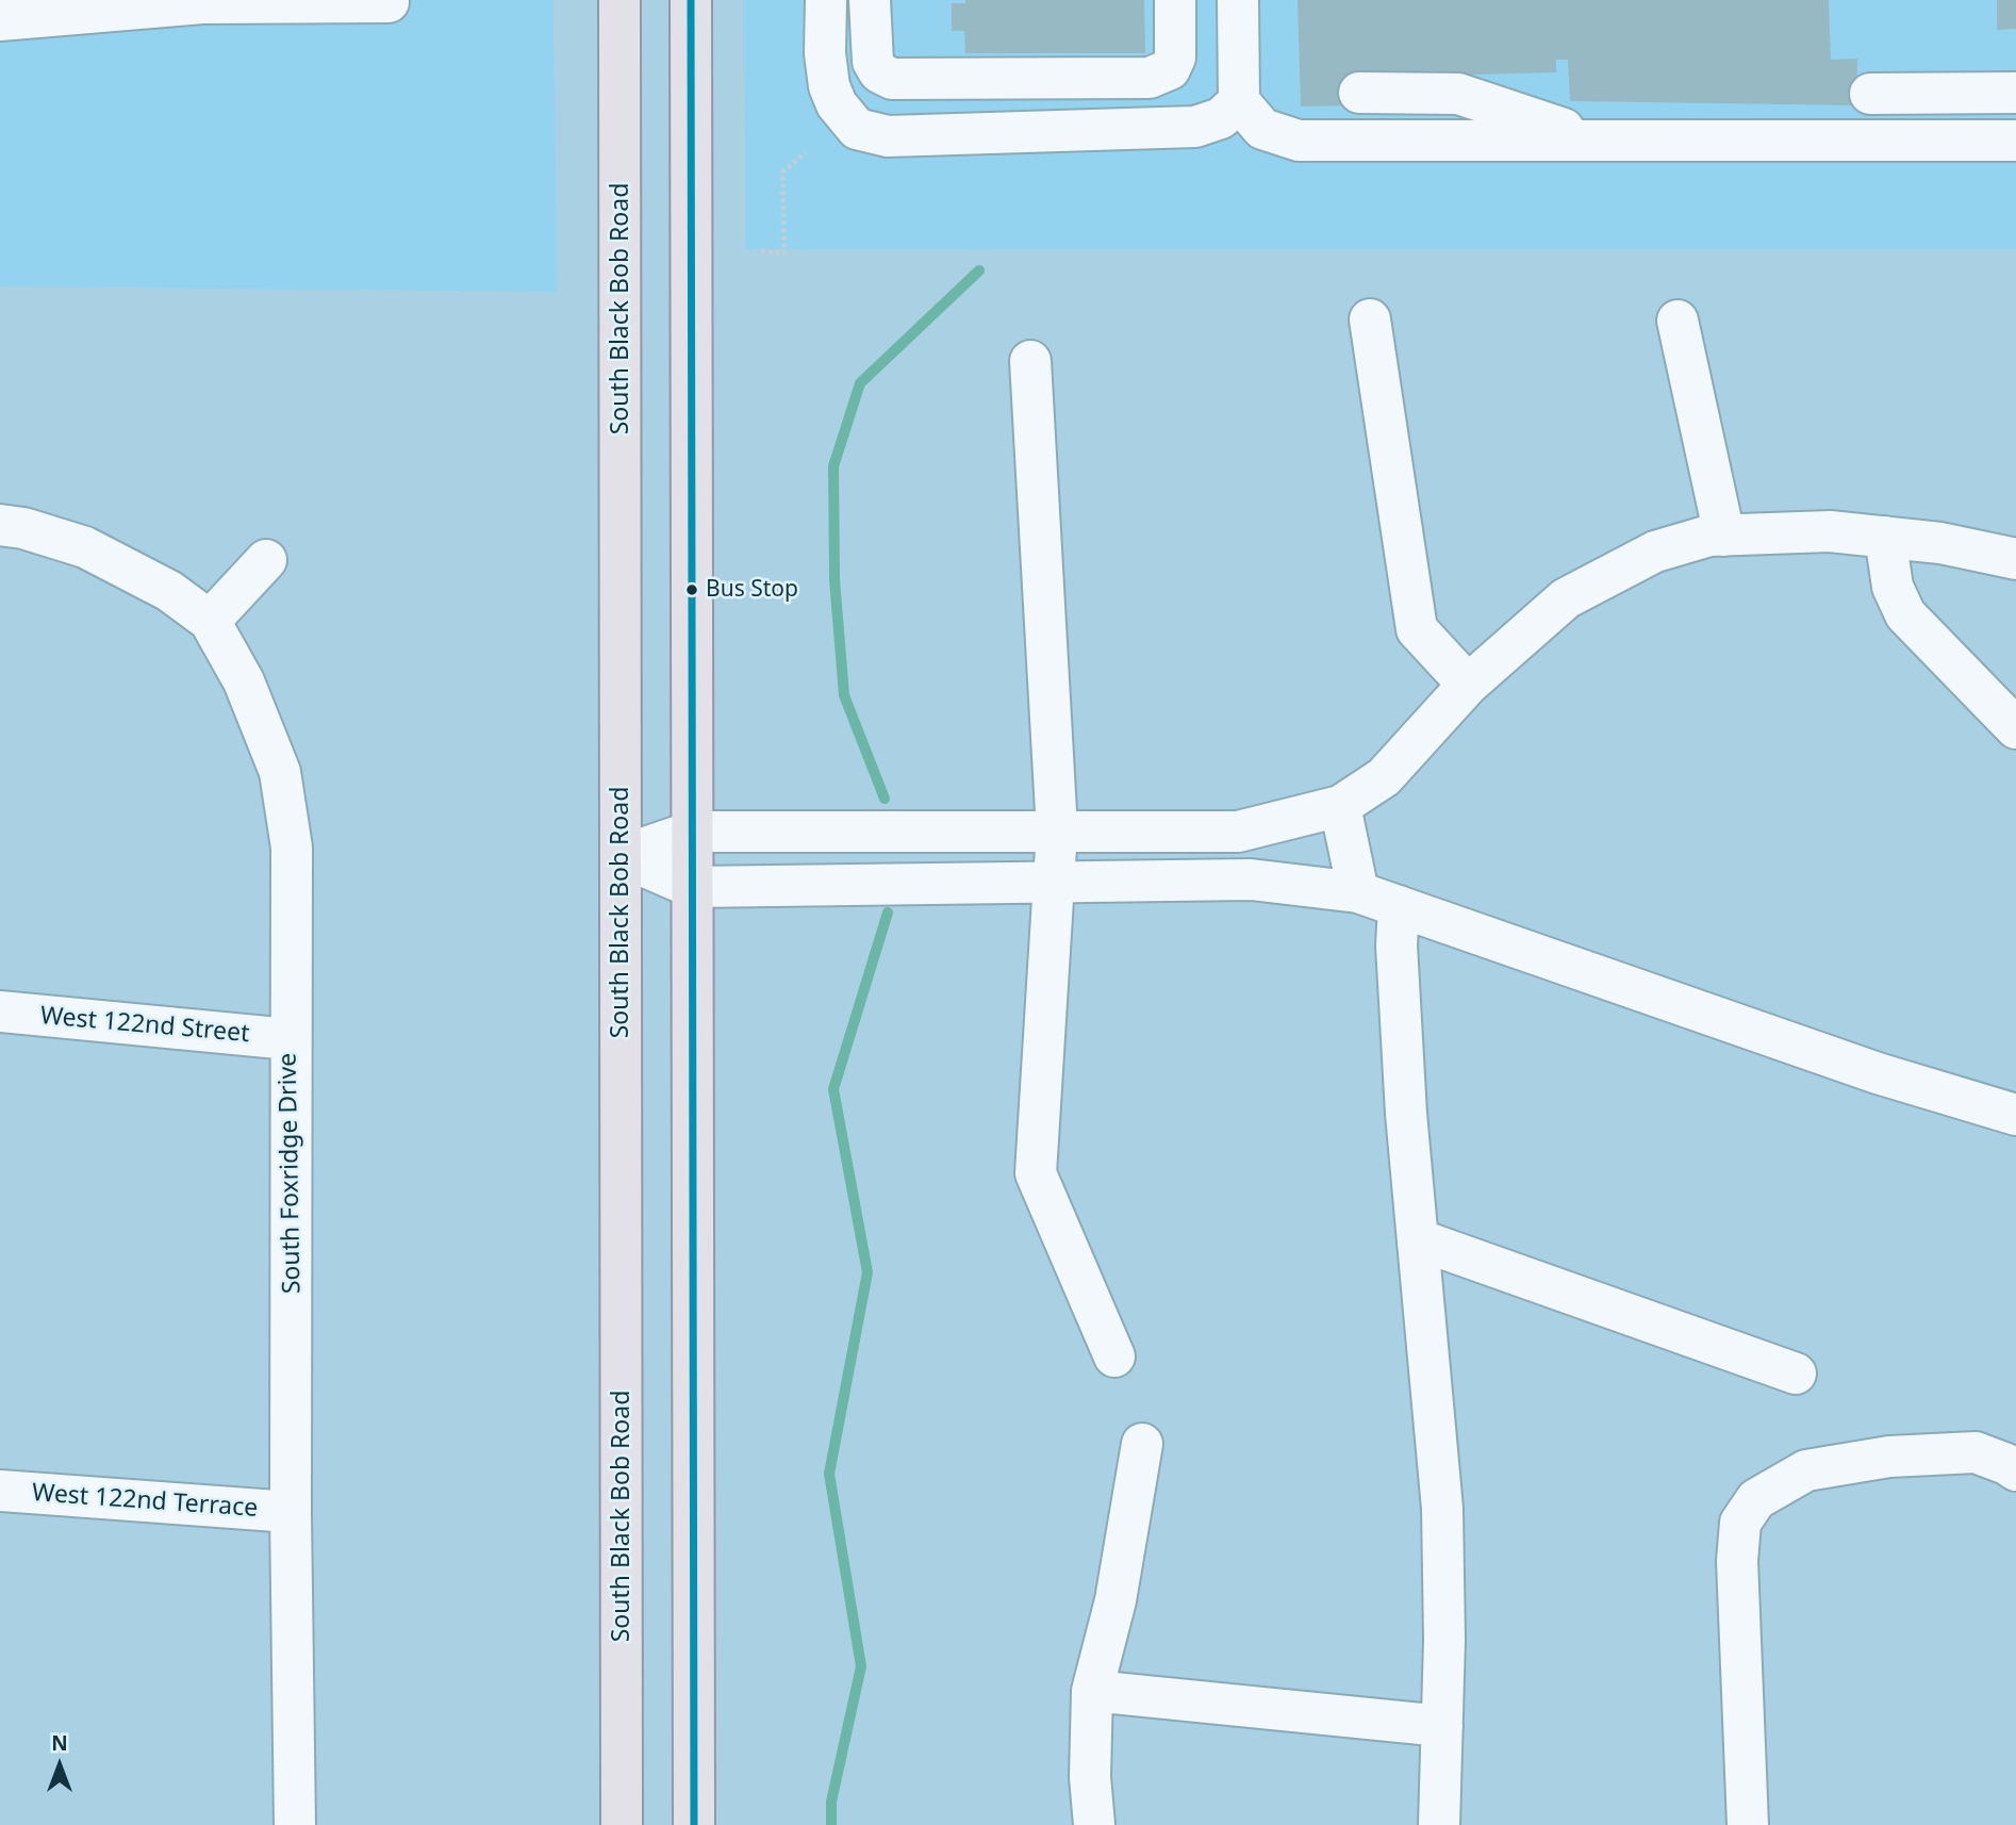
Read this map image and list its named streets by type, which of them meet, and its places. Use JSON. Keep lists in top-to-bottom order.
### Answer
{
  "streets": {
    "main road": ["South Black Bob Road"],
    "street": ["West 122nd Street", "South Foxridge Drive", "West 122nd Terrace"]
  },
  "crossings": [
    ["West 122nd Street", "South Foxridge Drive"],
    ["South Foxridge Drive", "West 122nd Terrace"]
  ],
  "places": ["Bus Stop"],
  "north": "top"
}
